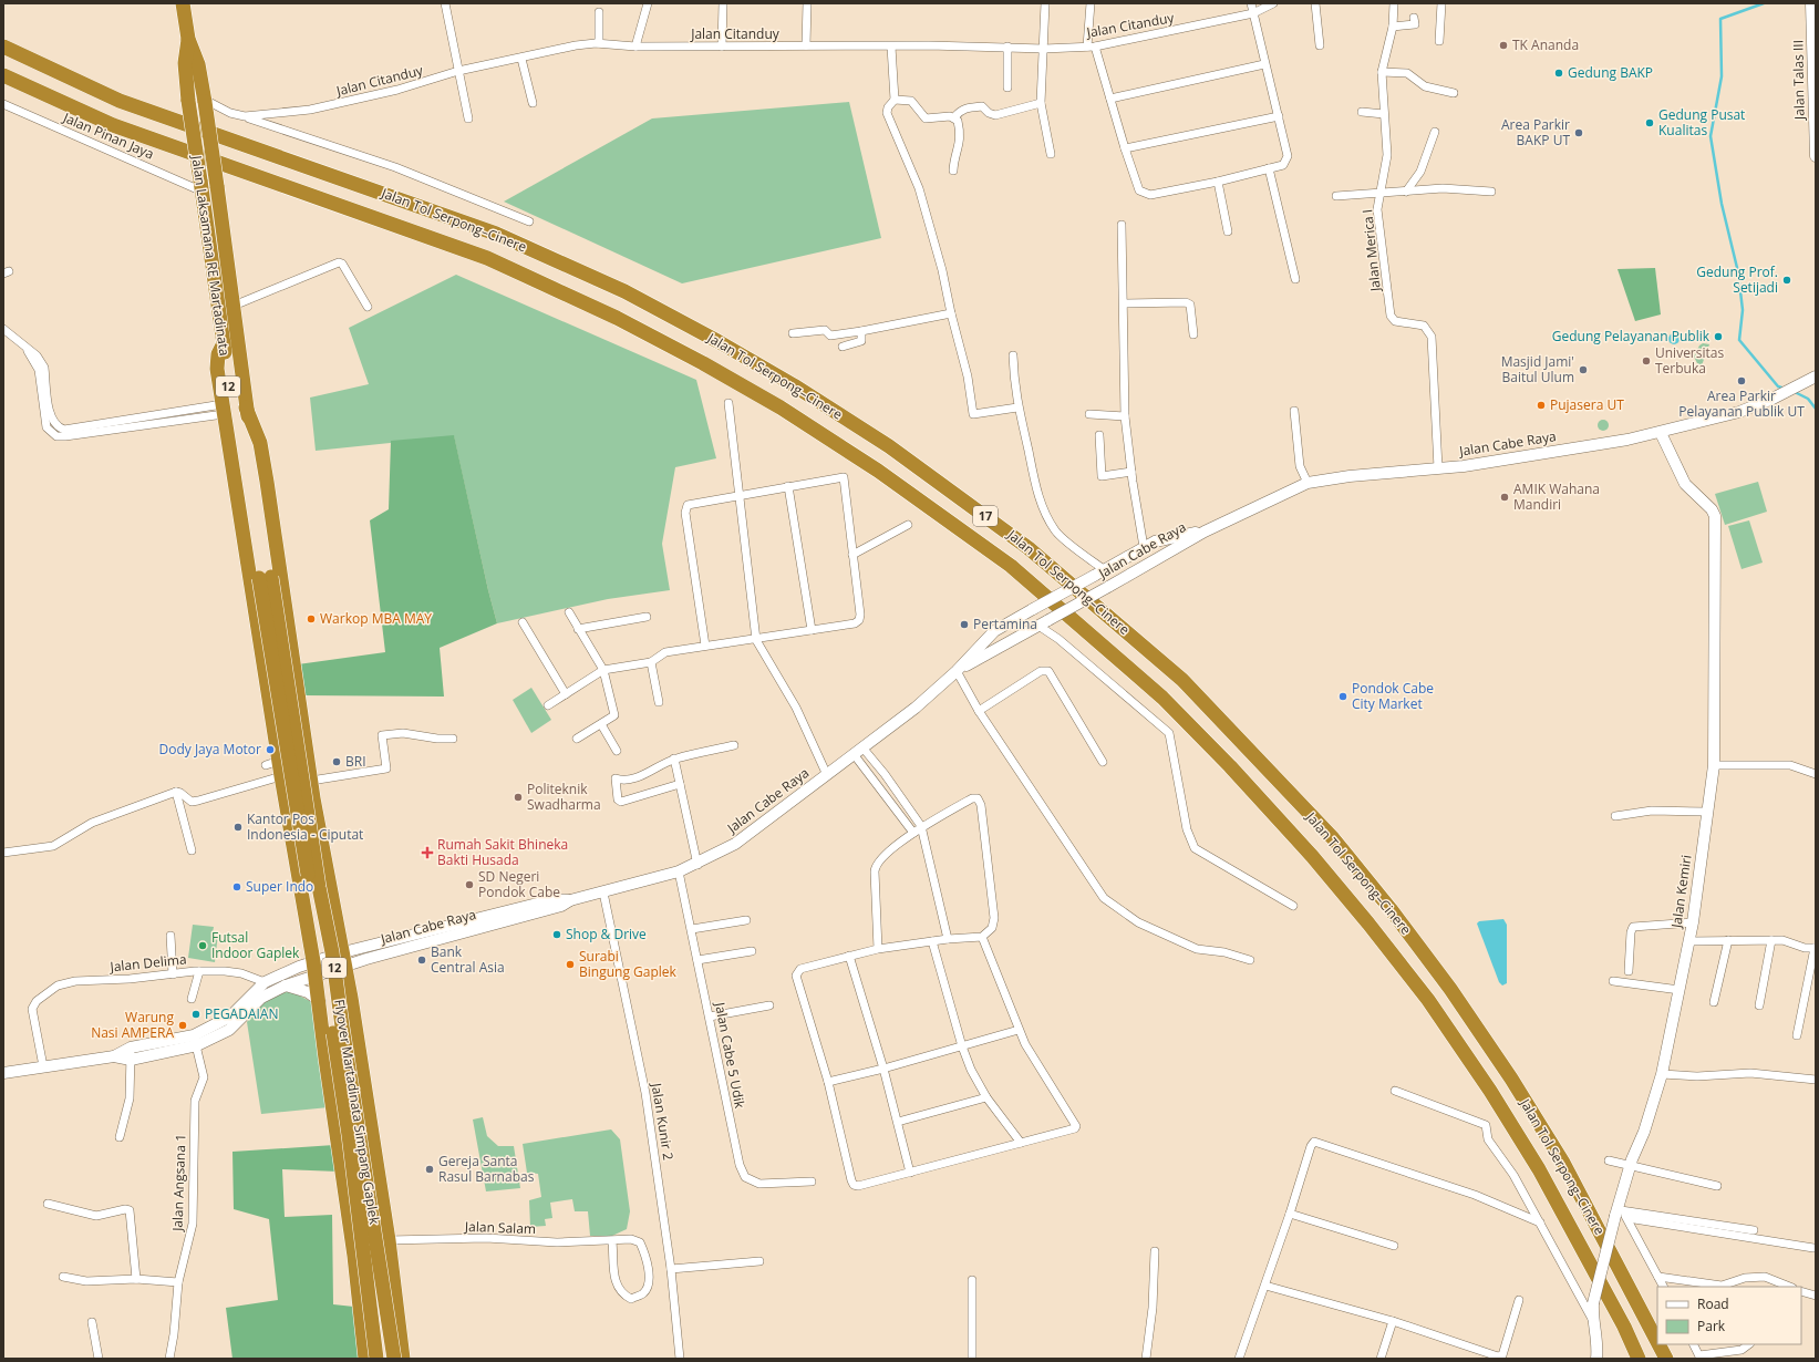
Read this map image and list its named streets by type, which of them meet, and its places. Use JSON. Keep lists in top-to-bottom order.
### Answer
{
  "streets": {
    "highway": [
      "Jalan Tol Serpong–Cinere",
      "Jalan Laksamana RE Martadinata",
      "12",
      "17",
      "Flyover Martadinata Simpang Gaplek"
    ],
    "main road": ["Jalan Talas III", "Jalan Cabe Raya", "Jalan Kemiri"],
    "street": [
      "Jalan Citanduy",
      "Jalan Pinan Jaya",
      "Jalan Merica I",
      "Jalan Delima",
      "Jalan Cabe 5 Udik",
      "Jalan Kunir 2",
      "Jalan Angsana 1",
      "Jalan Salam"
    ]
  },
  "crossings": [
    ["Jalan Citanduy", "Jalan Laksamana RE Martadinata"],
    ["Jalan Pinan Jaya", "Jalan Laksamana RE Martadinata"],
    ["Jalan Merica I", "Jalan Cabe Raya"],
    ["Jalan Laksamana RE Martadinata", "Flyover Martadinata Simpang Gaplek"],
    ["Jalan Cabe Raya", "Jalan Kemiri"],
    ["Jalan Cabe Raya", "Jalan Cabe 5 Udik"],
    ["Jalan Cabe Raya", "Jalan Kunir 2"]
  ],
  "places": {
    "other": [
      "TK Ananda",
      "Gedung BAKP",
      "Gedung Pusat Kualitas",
      "Area Parkir BAKP UT",
      "Gedung Prof. Setijadi",
      "Gedung Pelayanan Publik",
      "Universitas Terbuka",
      "Masjid Jami' Baitul Ulum",
      "Area Parkir Pelayanan Publik UT",
      "Pujasera UT",
      "AMIK Wahana Mandiri",
      "Warkop MBA MAY",
      "Pertamina",
      "Pondok Cabe City Market",
      "Dody Jaya Motor",
      "BRI",
      "Politeknik Swadharma",
      "Kantor Pos Indonesia - Ciputat",
      "SD Negeri Pondok Cabe",
      "Super Indo",
      "Shop & Drive",
      "Futsal Indoor Gaplek",
      "Bank Central Asia",
      "Surabi Bingung Gaplek",
      "PEGADAIAN",
      "Warung Nasi AMPERA",
      "Gereja Santa Rasul Barnabas"
    ],
    "health": ["Rumah Sakit Bhineka Bakti Husada"]
  },
  "legend": ["Road", "Park"]
}
